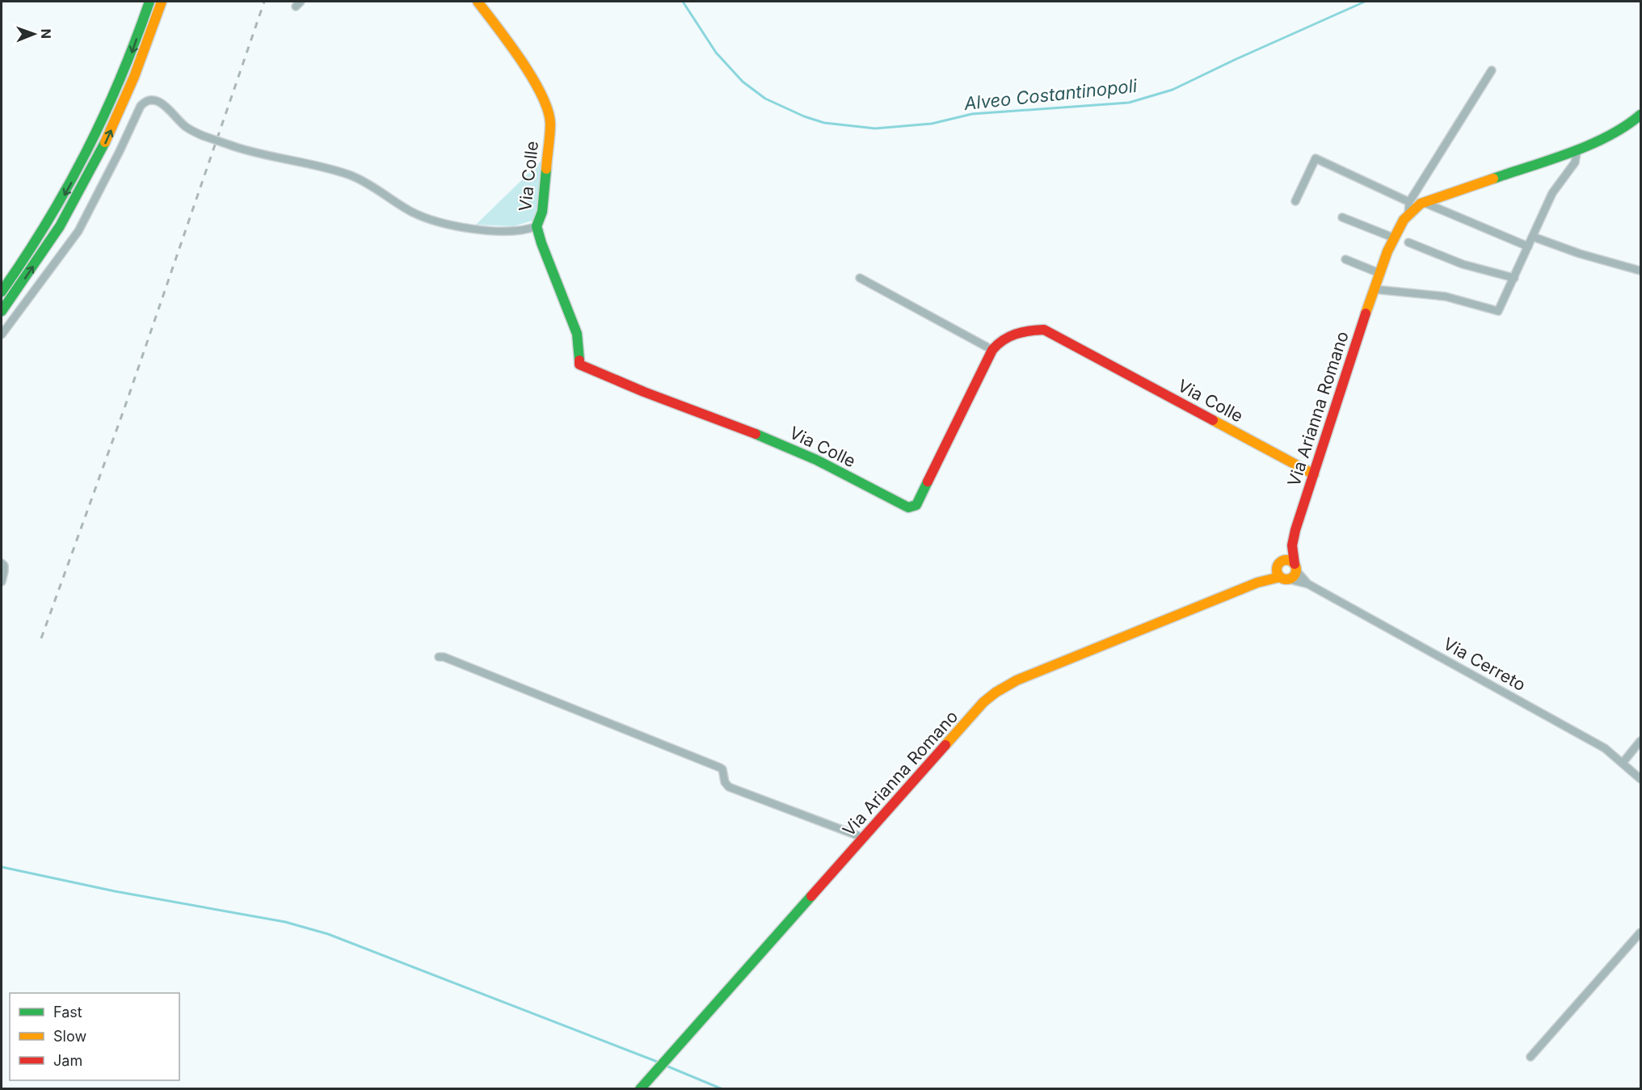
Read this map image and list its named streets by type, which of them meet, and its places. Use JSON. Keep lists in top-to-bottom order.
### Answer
{
  "streets": {
    "main road": ["Via Colle", "Via Arianna Romano"],
    "street": ["Via Cerreto"]
  },
  "crossings": [
    ["Via Colle", "Via Arianna Romano"],
    ["Via Arianna Romano", "Via Cerreto"]
  ],
  "water": ["Alveo Costantinopoli"],
  "legend": ["Fast", "Slow", "Jam"],
  "north": "right"
}
